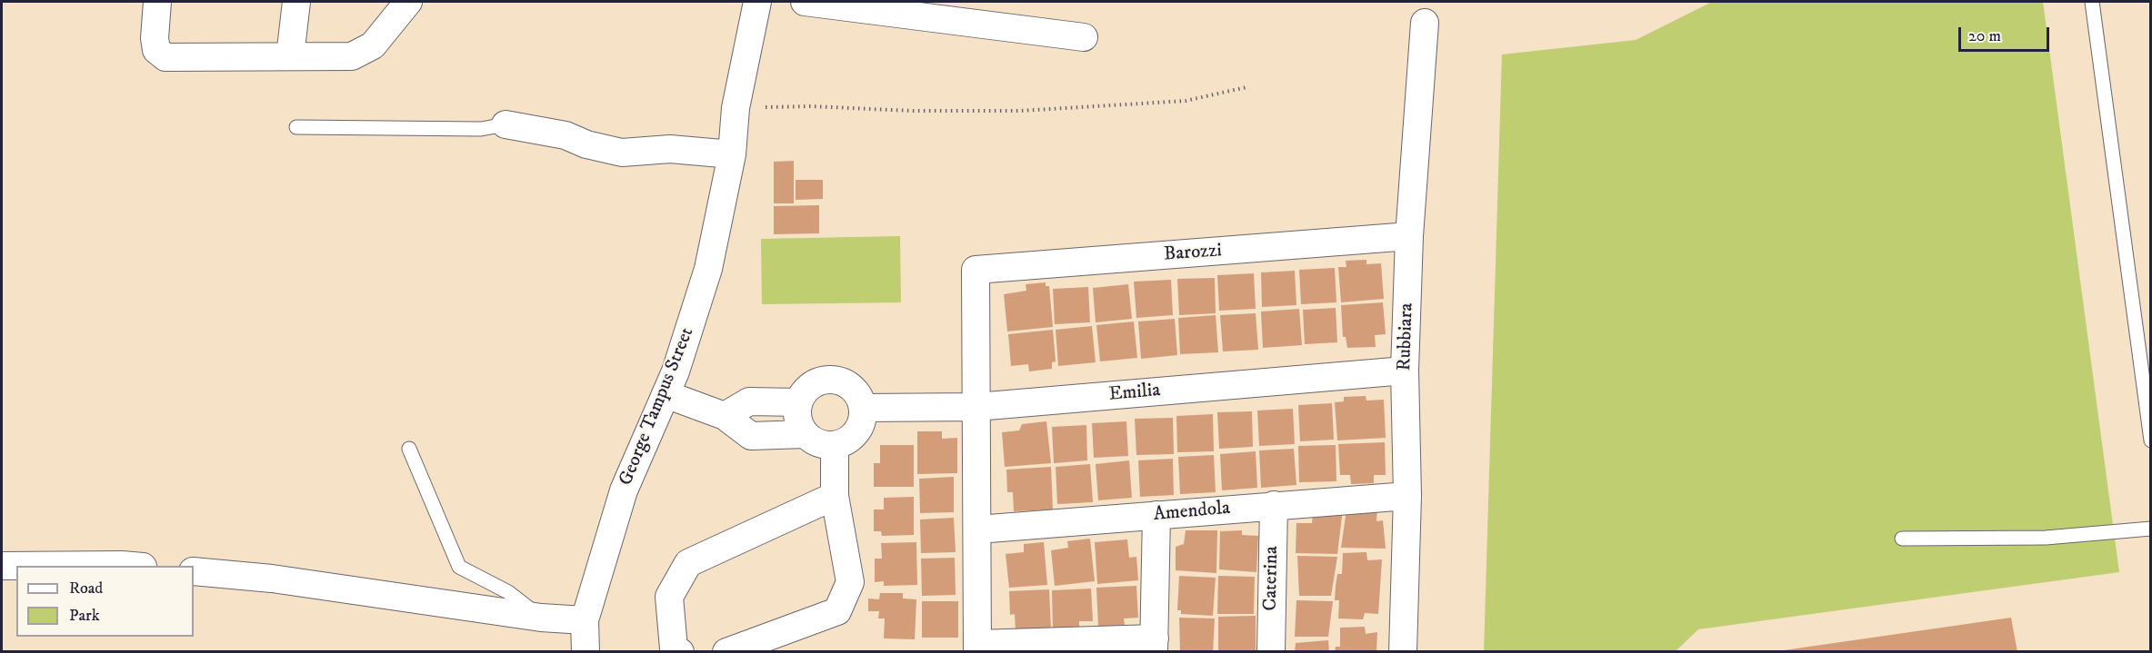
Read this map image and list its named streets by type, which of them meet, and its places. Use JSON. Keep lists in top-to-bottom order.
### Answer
{
  "streets": {
    "street": [
      "Barozzi",
      "Rubbiara",
      "Emilia",
      "George Tampus Street",
      "Amendola",
      "Caterina"
    ]
  },
  "crossings": [
    ["Barozzi", "Rubbiara"],
    ["Barozzi", "Emilia"],
    ["Rubbiara", "Emilia"],
    ["Rubbiara", "Amendola"],
    ["Amendola", "Caterina"]
  ],
  "legend": ["Road", "Park"],
  "scale_bar": "20 m"
}
